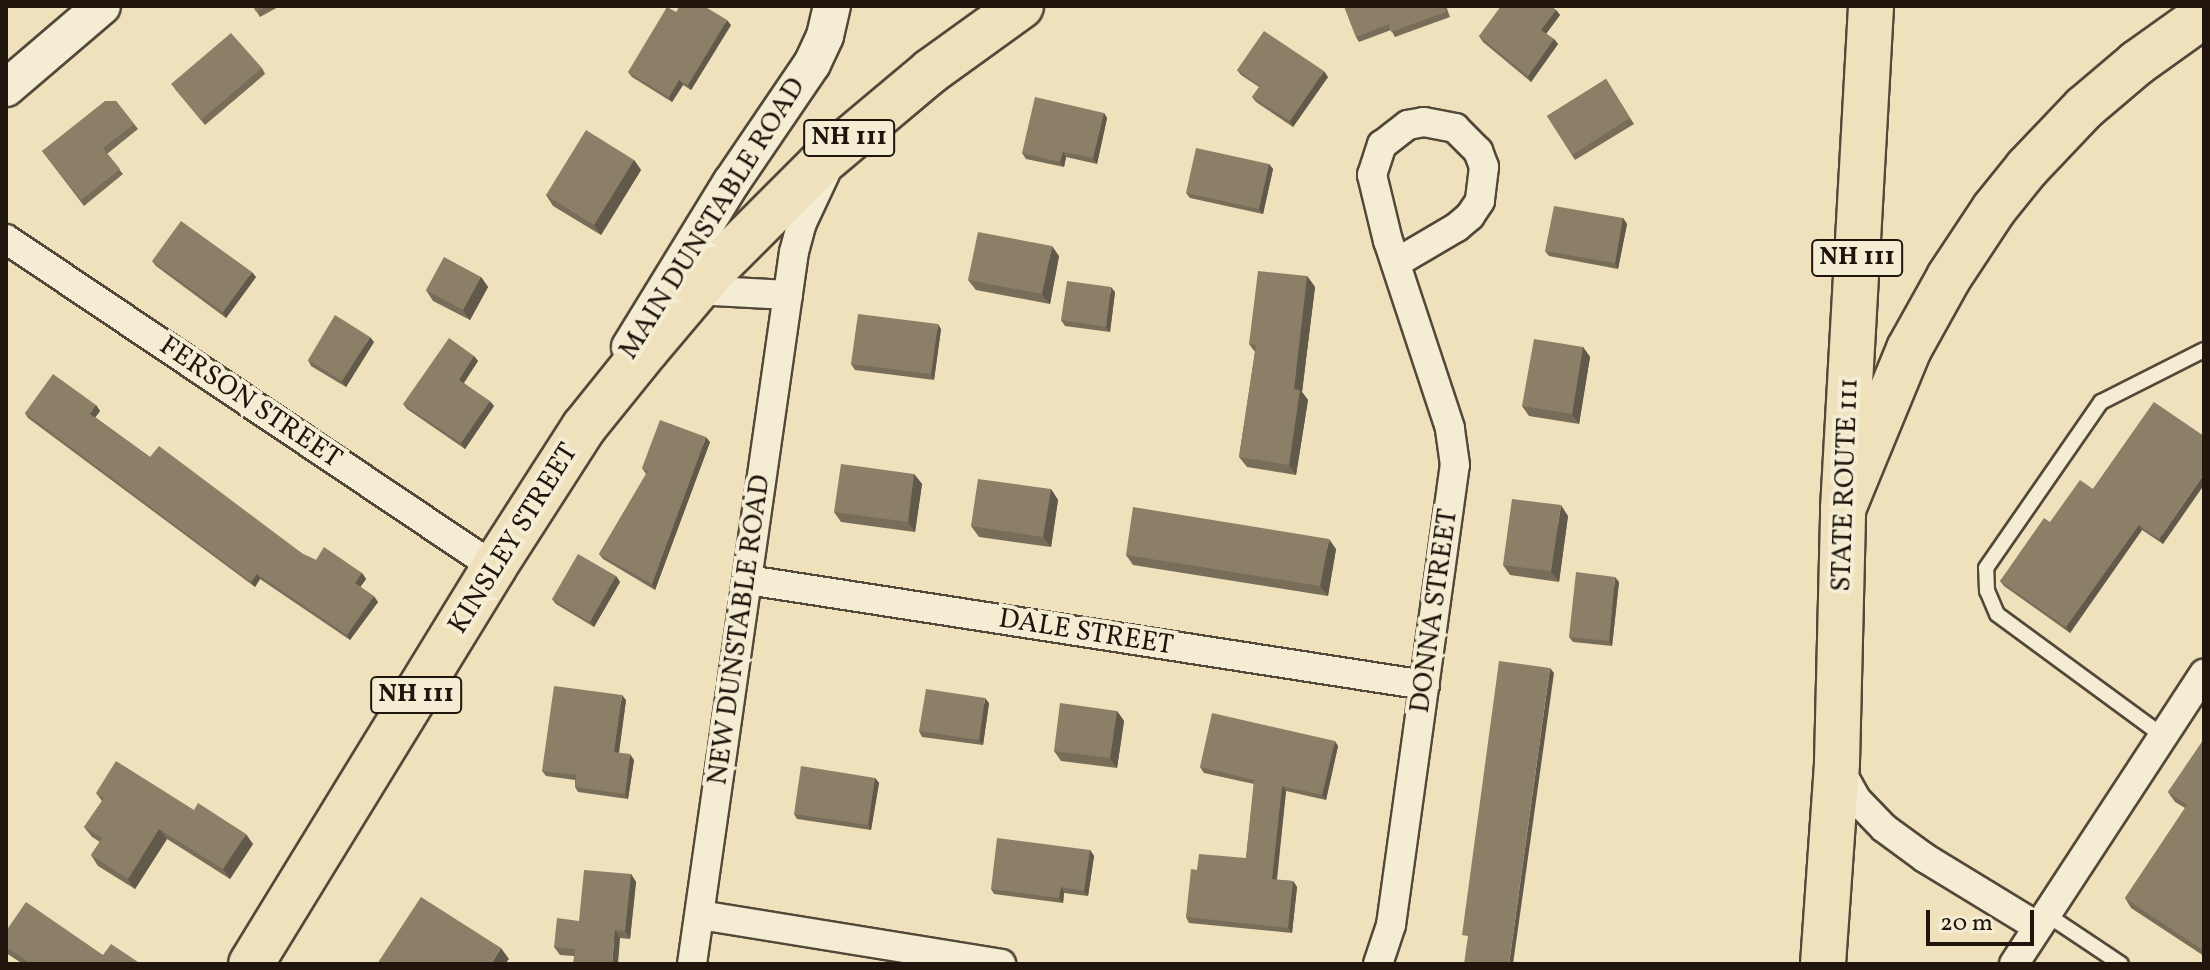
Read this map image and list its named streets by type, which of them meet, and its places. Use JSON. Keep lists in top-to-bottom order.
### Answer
{
  "streets": {
    "main road": ["NH 111", "STATE ROUTE 111", "KINSLEY STREET"],
    "street": [
      "MAIN DUNSTABLE ROAD",
      "FERSON STREET",
      "DONNA STREET",
      "NEW DUNSTABLE ROAD",
      "DALE STREET"
    ]
  },
  "crossings": [
    ["NH 111", "KINSLEY STREET"],
    ["NH 111", "NEW DUNSTABLE ROAD"],
    ["MAIN DUNSTABLE ROAD", "KINSLEY STREET"],
    ["FERSON STREET", "KINSLEY STREET"],
    ["DONNA STREET", "DALE STREET"],
    ["NEW DUNSTABLE ROAD", "DALE STREET"]
  ],
  "scale_bar": "20 m"
}
